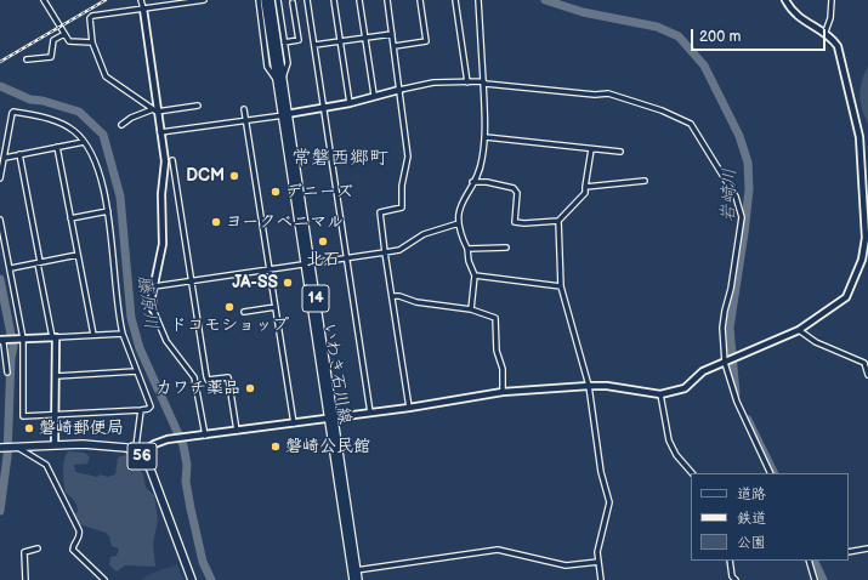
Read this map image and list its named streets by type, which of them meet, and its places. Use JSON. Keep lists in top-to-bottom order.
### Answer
{
  "streets": {
    "main road": ["14", "いわき石川線", "56"]
  },
  "districts": ["常磐西郷町"],
  "water": ["岩崎川", "藤原川"],
  "places": [
    "DCM",
    "デニーズ",
    "ヨークベニマル",
    "北石",
    "JA-SS",
    "ドコモショップ",
    "カワチ薬品",
    "磐崎郵便局",
    "磐崎公民館"
  ],
  "legend": ["道路", "鉄道", "公園"],
  "scale_bar": "200 m"
}
